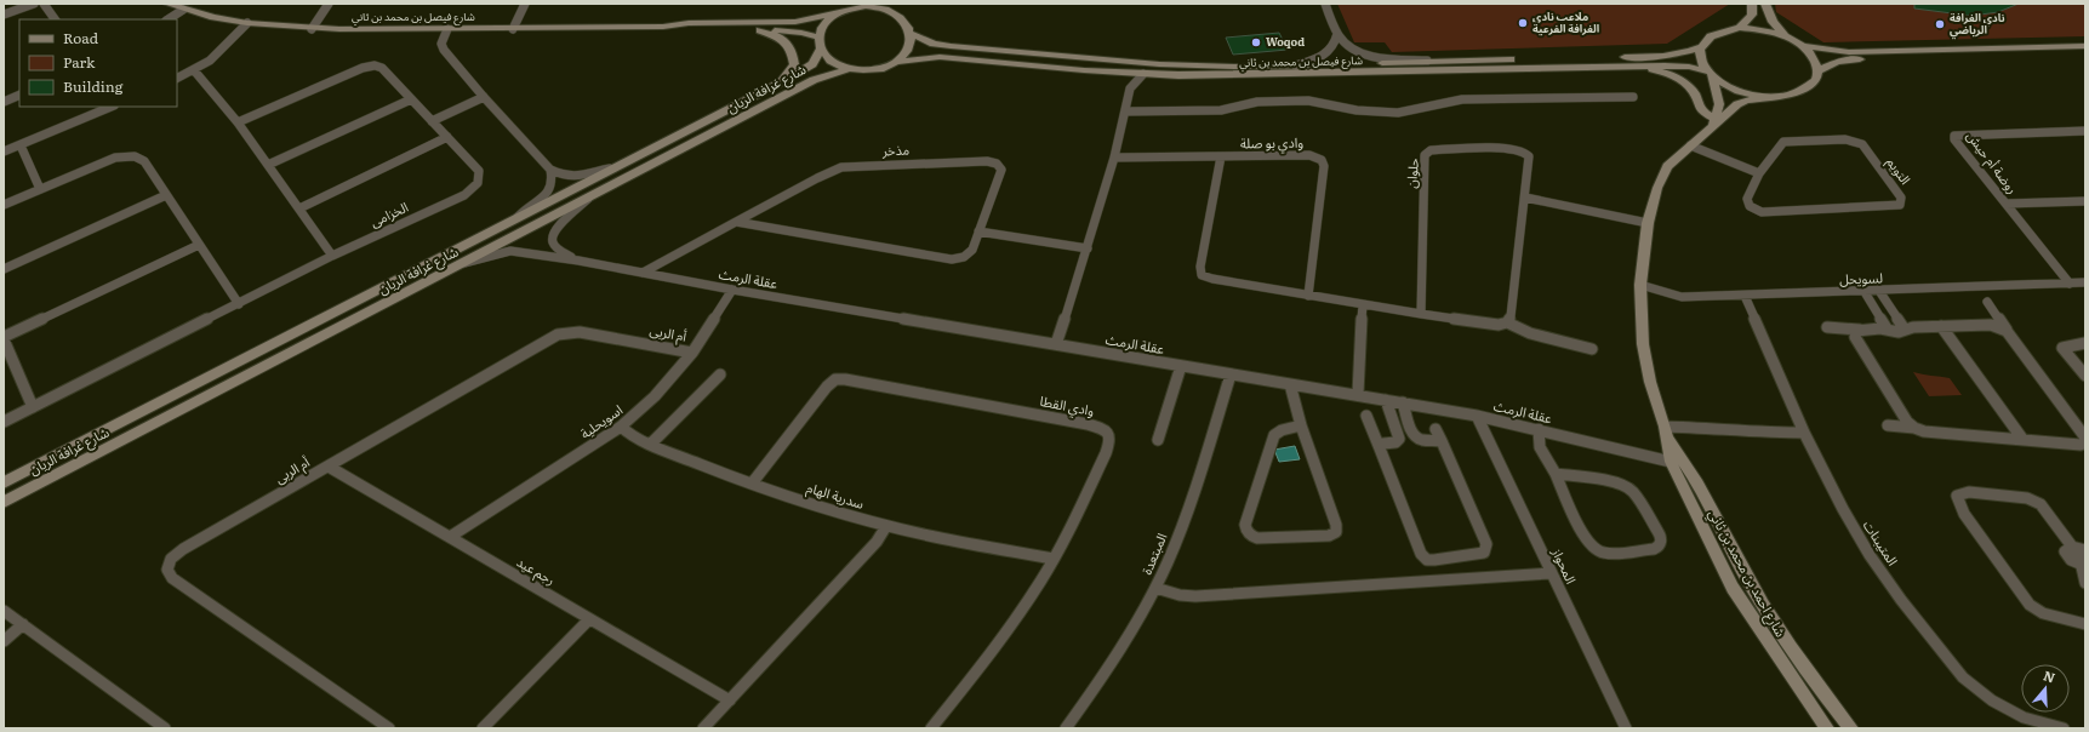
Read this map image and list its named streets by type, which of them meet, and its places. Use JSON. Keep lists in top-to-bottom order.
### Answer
{
  "streets": {
    "street": [
      "شارع فيصل بن محمد بن ثاني",
      "شارع غرافة الريان",
      "وادي بو صلة",
      "مذخر",
      "روضة أم حيش",
      "التويم",
      "حلوان",
      "الخزامى",
      "عقلة الرمث",
      "لسويحل",
      "أم الربى",
      "وادي القطا",
      "اسويحلية",
      "سدرية الهام",
      "المتيبنات",
      "المبتعدة",
      "المحواز",
      "رجم عيد",
      "شارع احمد بن محمد بن ثاني"
    ]
  },
  "crossings": [
    ["شارع فيصل بن محمد بن ثاني", "شارع غرافة الريان"],
    ["شارع فيصل بن محمد بن ثاني", "شارع احمد بن محمد بن ثاني"],
    ["شارع غرافة الريان", "عقلة الرمث"],
    ["مذخر", "عقلة الرمث"],
    ["روضة أم حيش", "لسويحل"],
    ["عقلة الرمث", "اسويحلية"],
    ["عقلة الرمث", "المبتعدة"],
    ["عقلة الرمث", "المحواز"],
    ["عقلة الرمث", "شارع احمد بن محمد بن ثاني"],
    ["لسويحل", "المتيبنات"],
    ["لسويحل", "شارع احمد بن محمد بن ثاني"],
    ["أم الربى", "اسويحلية"],
    ["أم الربى", "رجم عيد"],
    ["وادي القطا", "سدرية الهام"],
    ["اسويحلية", "سدرية الهام"],
    ["اسويحلية", "رجم عيد"]
  ],
  "places": ["ملاعب نادي الغرافة الفرعية", "نادي الغرافة الرياضي", "Woqod"],
  "legend": ["Road", "Park", "Building"],
  "north": "top"
}
